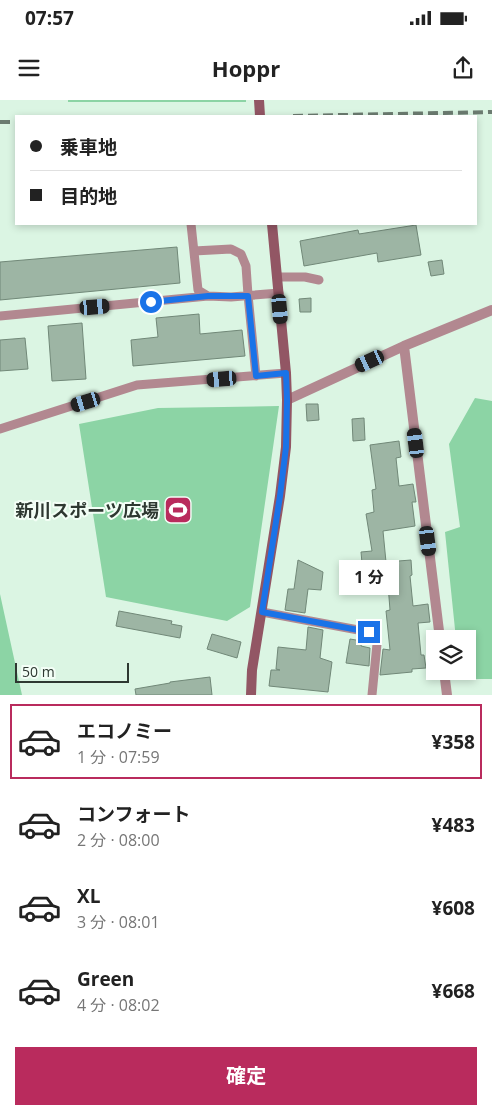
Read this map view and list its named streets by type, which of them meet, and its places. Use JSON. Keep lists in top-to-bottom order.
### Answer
{
  "places": {
    "sports": ["新川スポーツ広場"]
  },
  "scale_bar": "50 m",
  "page": {
    "status": "07:57",
    "header": "Hoppr",
    "banner": ["乗車地", "目的地"],
    "bubble": "1 分",
    "scale": "50 m",
    "list": [
      {
        "name": "エコノミー",
        "note": "1 分 · 07:59",
        "value": "¥358"
      },
      {
        "name": "コンフォート",
        "note": "2 分 · 08:00",
        "value": "¥483"
      },
      {
        "name": "XL",
        "note": "3 分 · 08:01",
        "value": "¥608"
      },
      {
        "name": "Green",
        "note": "4 分 · 08:02",
        "value": "¥668"
      }
    ],
    "buttons": "確定"
  }
}
